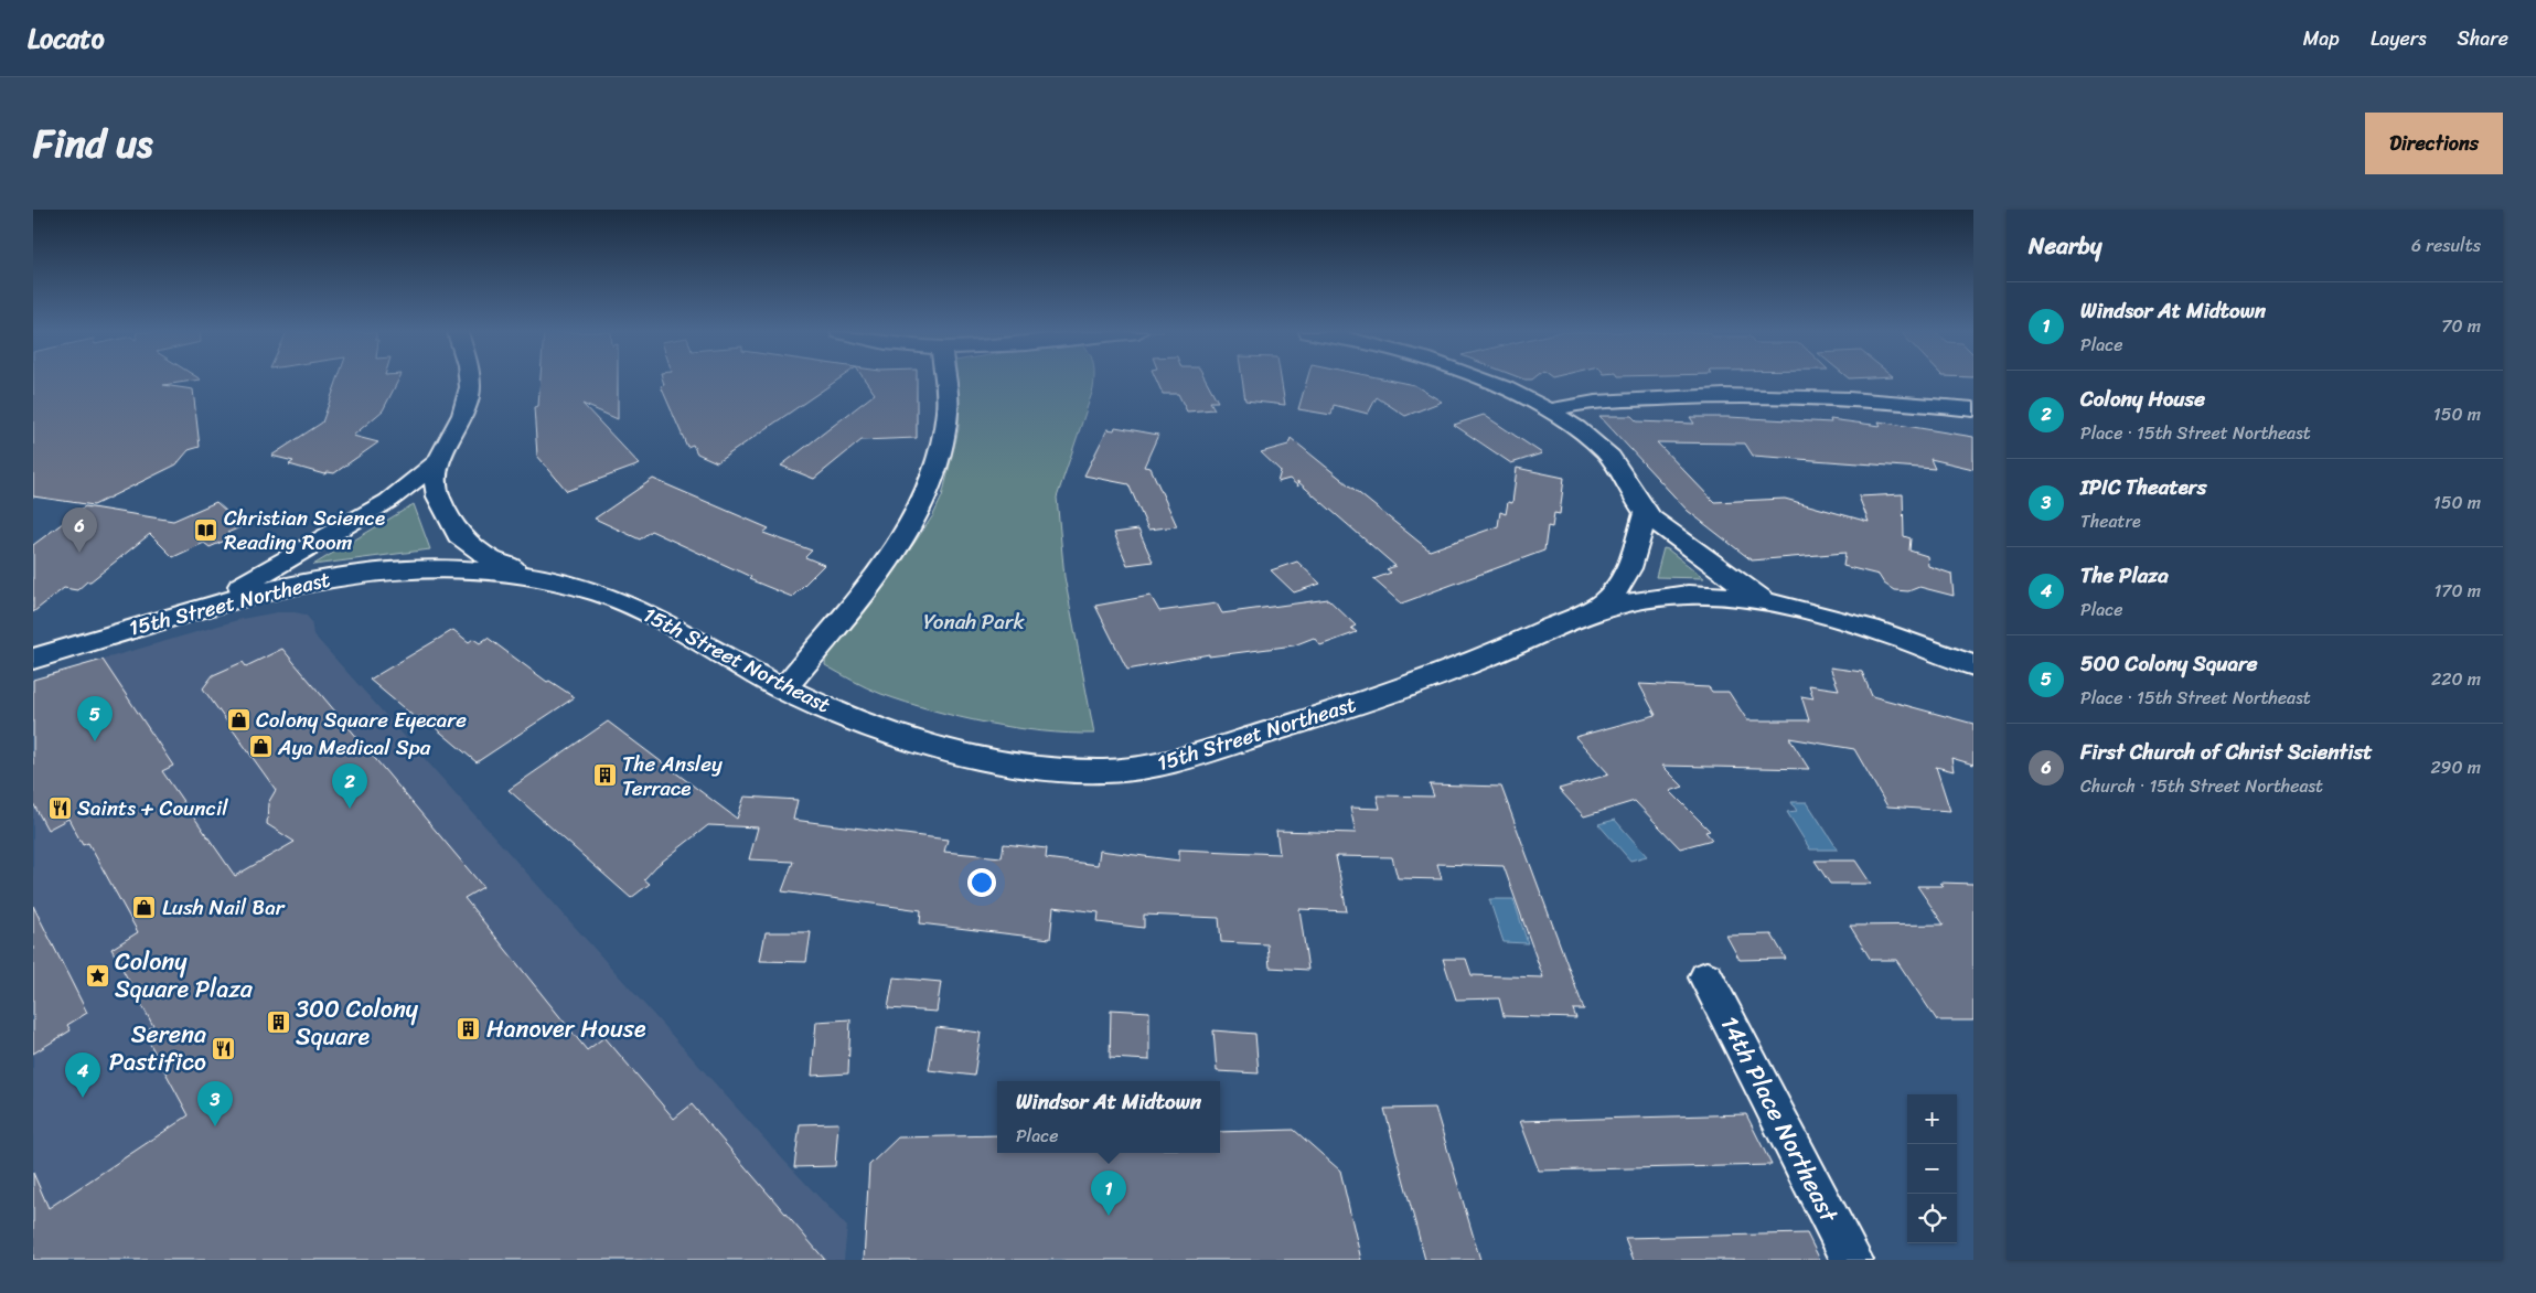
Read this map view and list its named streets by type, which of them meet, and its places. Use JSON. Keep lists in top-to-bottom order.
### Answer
{
  "streets": {
    "street": ["15th Street Northeast", "14th Place Northeast"]
  },
  "parks": ["Yonah Park"],
  "places": {
    "library": ["Christian Science Reading Room"],
    "shop": ["Colony Square Eyecare", "Aya Medical Spa", "Lush Nail Bar"],
    "building": ["The Ansley Terrace", "300 Colony Square", "Hanover House"],
    "restaurant": ["Saints + Council", "Serena Pastifico"],
    "place": ["Colony Square Plaza"]
  },
  "page": {
    "header": "Locato",
    "nav": ["Map", "Layers", "Share"],
    "title": "Find us",
    "buttons": "Directions",
    "heading": ["Nearby", "6 results"],
    "list": [
      {
        "mark": "1",
        "name": "Windsor At Midtown",
        "note": "Place",
        "value": "70 m"
      },
      {
        "mark": "2",
        "name": "Colony House",
        "note": "Place · 15th Street Northeast",
        "value": "150 m"
      },
      {
        "mark": "3",
        "name": "IPIC Theaters",
        "note": "Theatre",
        "value": "150 m"
      },
      {
        "mark": "4",
        "name": "The Plaza",
        "note": "Place",
        "value": "170 m"
      },
      {
        "mark": "5",
        "name": "500 Colony Square",
        "note": "Place · 15th Street Northeast",
        "value": "220 m"
      },
      {
        "mark": "6",
        "name": "First Church of Christ Scientist",
        "note": "Church · 15th Street Northeast",
        "value": "290 m"
      }
    ],
    "pins": [
      "6",
      "5",
      "2",
      "4",
      "3",
      "1"
    ],
    "popup": ["Windsor At Midtown", "Place"],
    "map_buttons": ["+", "−"]
  }
}
